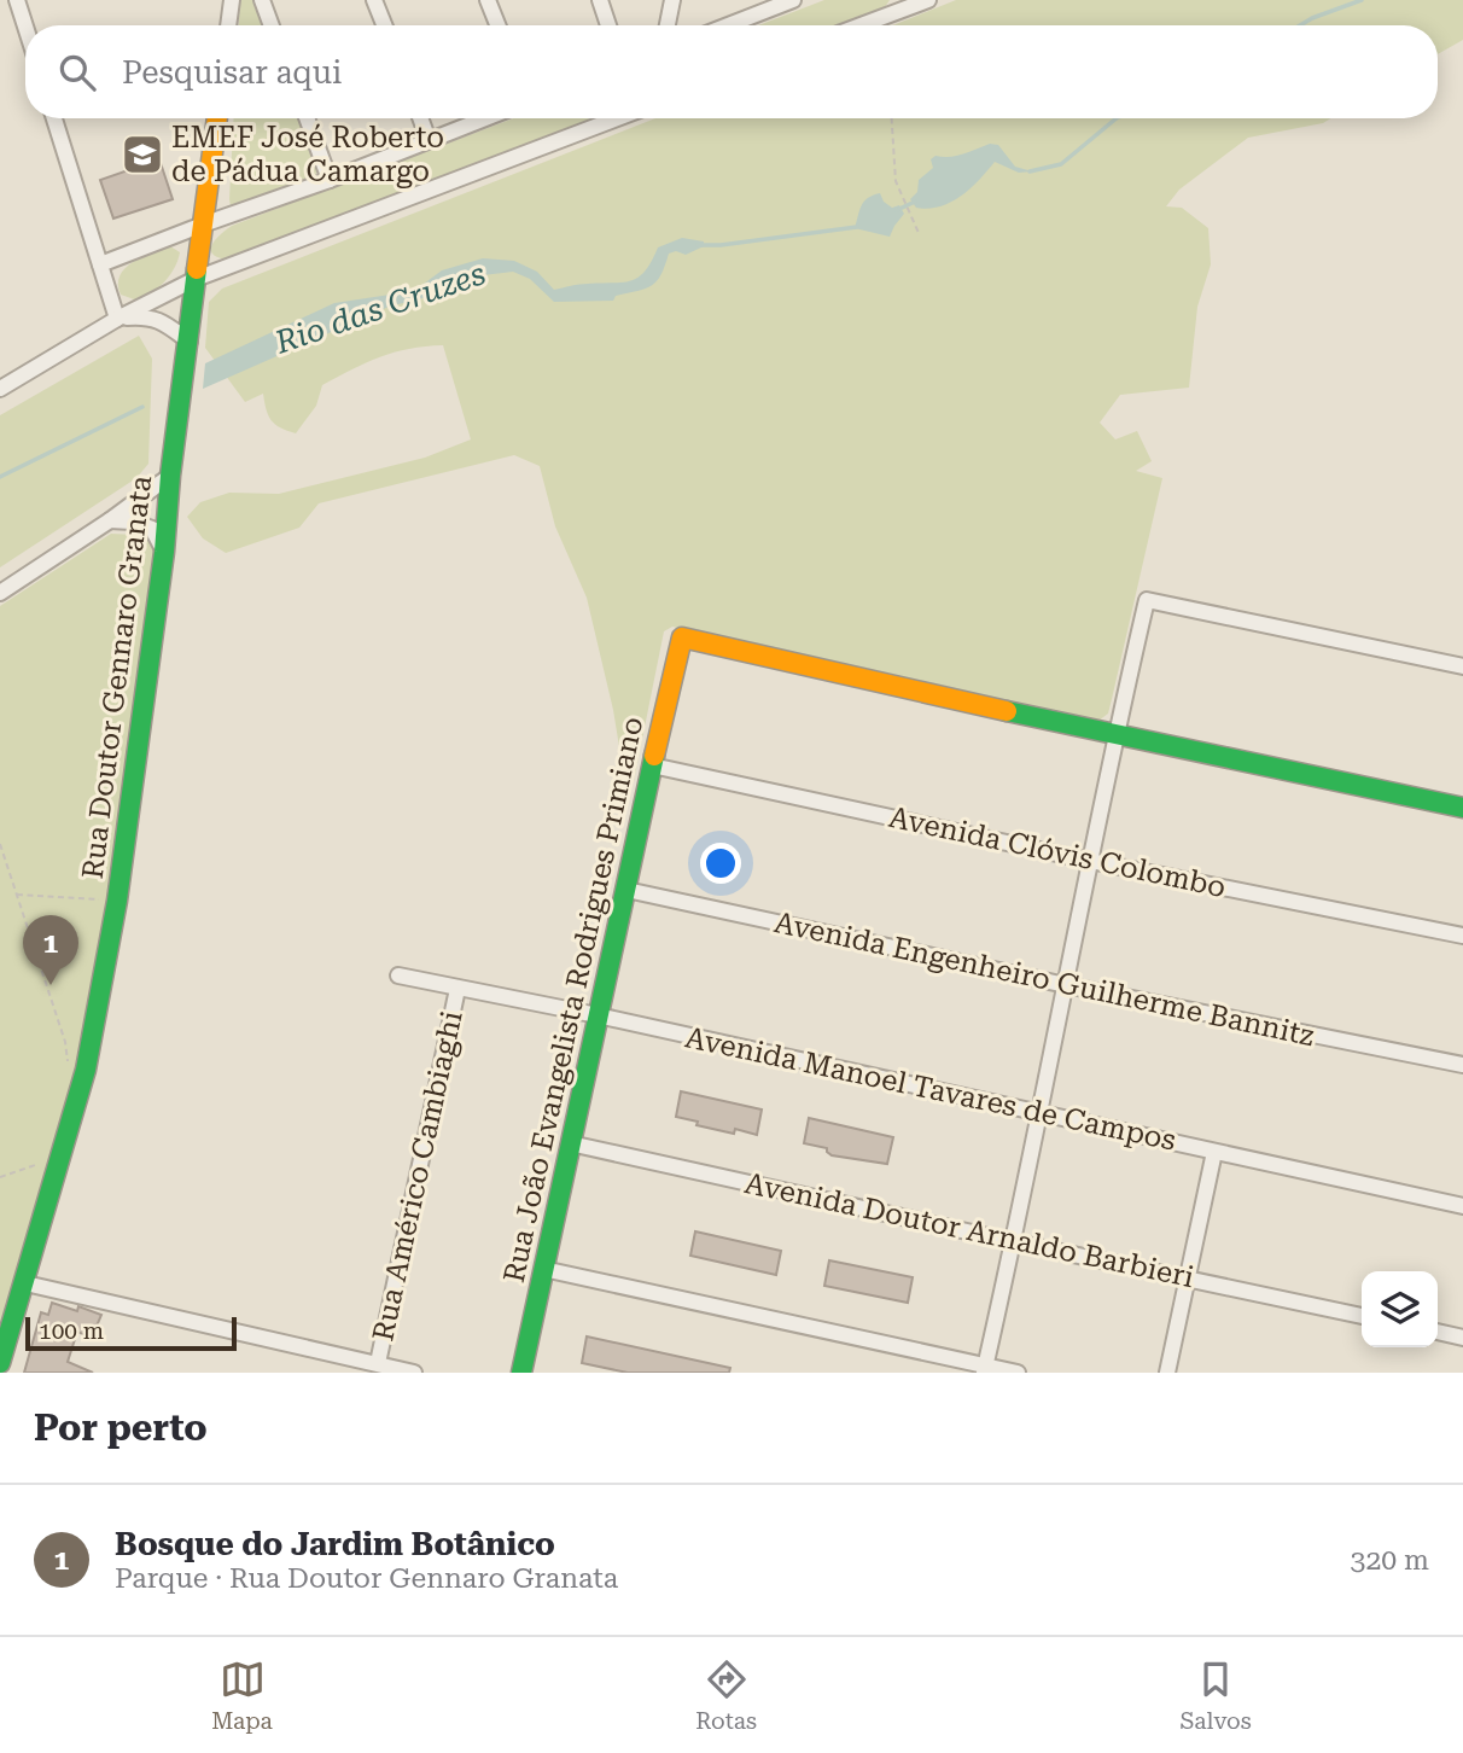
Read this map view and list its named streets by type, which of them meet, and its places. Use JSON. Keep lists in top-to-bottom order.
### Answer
{
  "streets": {
    "street": [
      "Rua Doutor Gennaro Granata",
      "Avenida Clóvis Colombo",
      "Avenida Engenheiro Guilherme Bannitz",
      "Rua João Evangelista Rodrigues Primiano",
      "Avenida Manoel Tavares de Campos",
      "Rua Américo Cambiaghi",
      "Avenida Doutor Arnaldo Barbieri"
    ]
  },
  "crossings": [
    ["Avenida Clóvis Colombo", "Rua João Evangelista Rodrigues Primiano"],
    ["Avenida Engenheiro Guilherme Bannitz", "Rua João Evangelista Rodrigues Primiano"],
    ["Rua João Evangelista Rodrigues Primiano", "Avenida Manoel Tavares de Campos"],
    ["Rua João Evangelista Rodrigues Primiano", "Avenida Doutor Arnaldo Barbieri"],
    ["Avenida Manoel Tavares de Campos", "Rua Américo Cambiaghi"]
  ],
  "water": ["Rio das Cruzes"],
  "places": {
    "school or university": ["EMEF José Roberto de Pádua Camargo"]
  },
  "scale_bar": "100 m",
  "page": {
    "search": "Pesquisar aqui",
    "pins": "1",
    "scale": "100 m",
    "heading": "Por perto",
    "list": [
      {
        "mark": "1",
        "name": "Bosque do Jardim Botânico",
        "note": "Parque · Rua Doutor Gennaro Granata",
        "value": "320 m"
      }
    ],
    "nav": ["Mapa", "Rotas", "Salvos"]
  }
}
